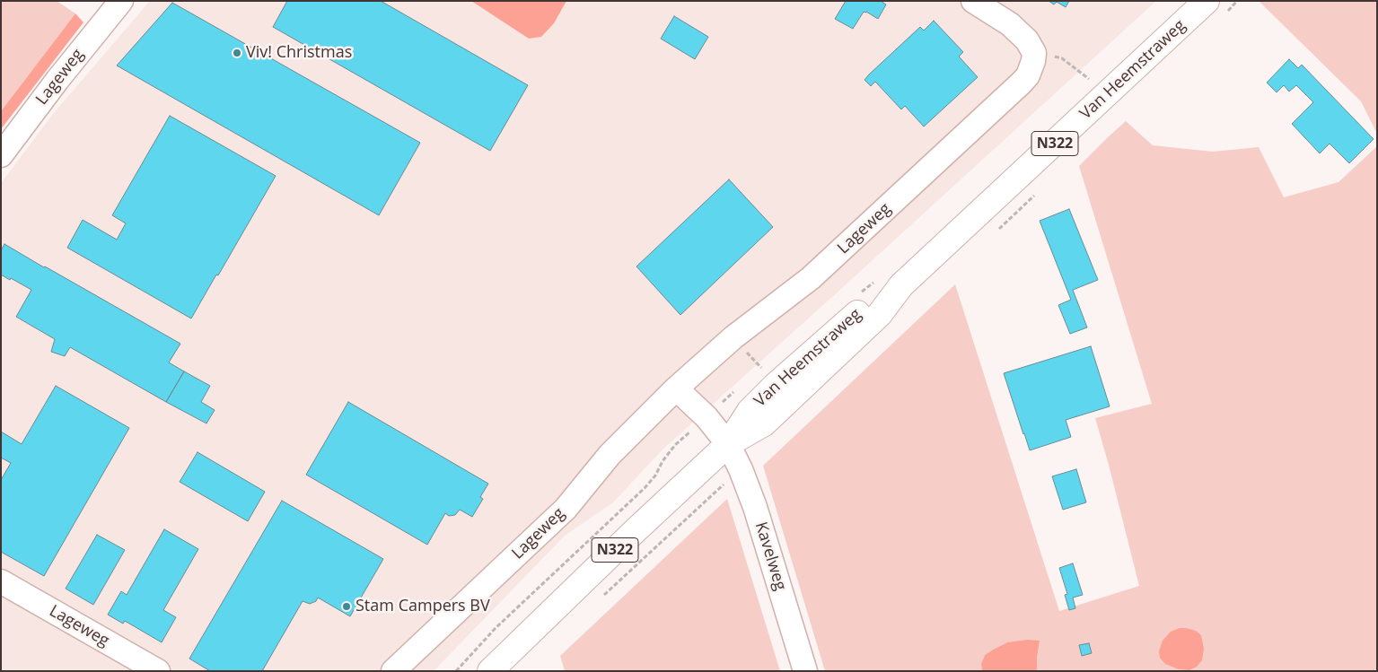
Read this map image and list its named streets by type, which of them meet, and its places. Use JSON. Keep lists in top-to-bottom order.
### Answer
{
  "streets": {
    "main road": ["Van Heemstraweg", "N322"],
    "street": ["Lageweg", "Kavelweg"]
  },
  "crossings": [
    ["Van Heemstraweg", "Kavelweg"]
  ],
  "places": ["Viv! Christmas", "Stam Campers BV"]
}
